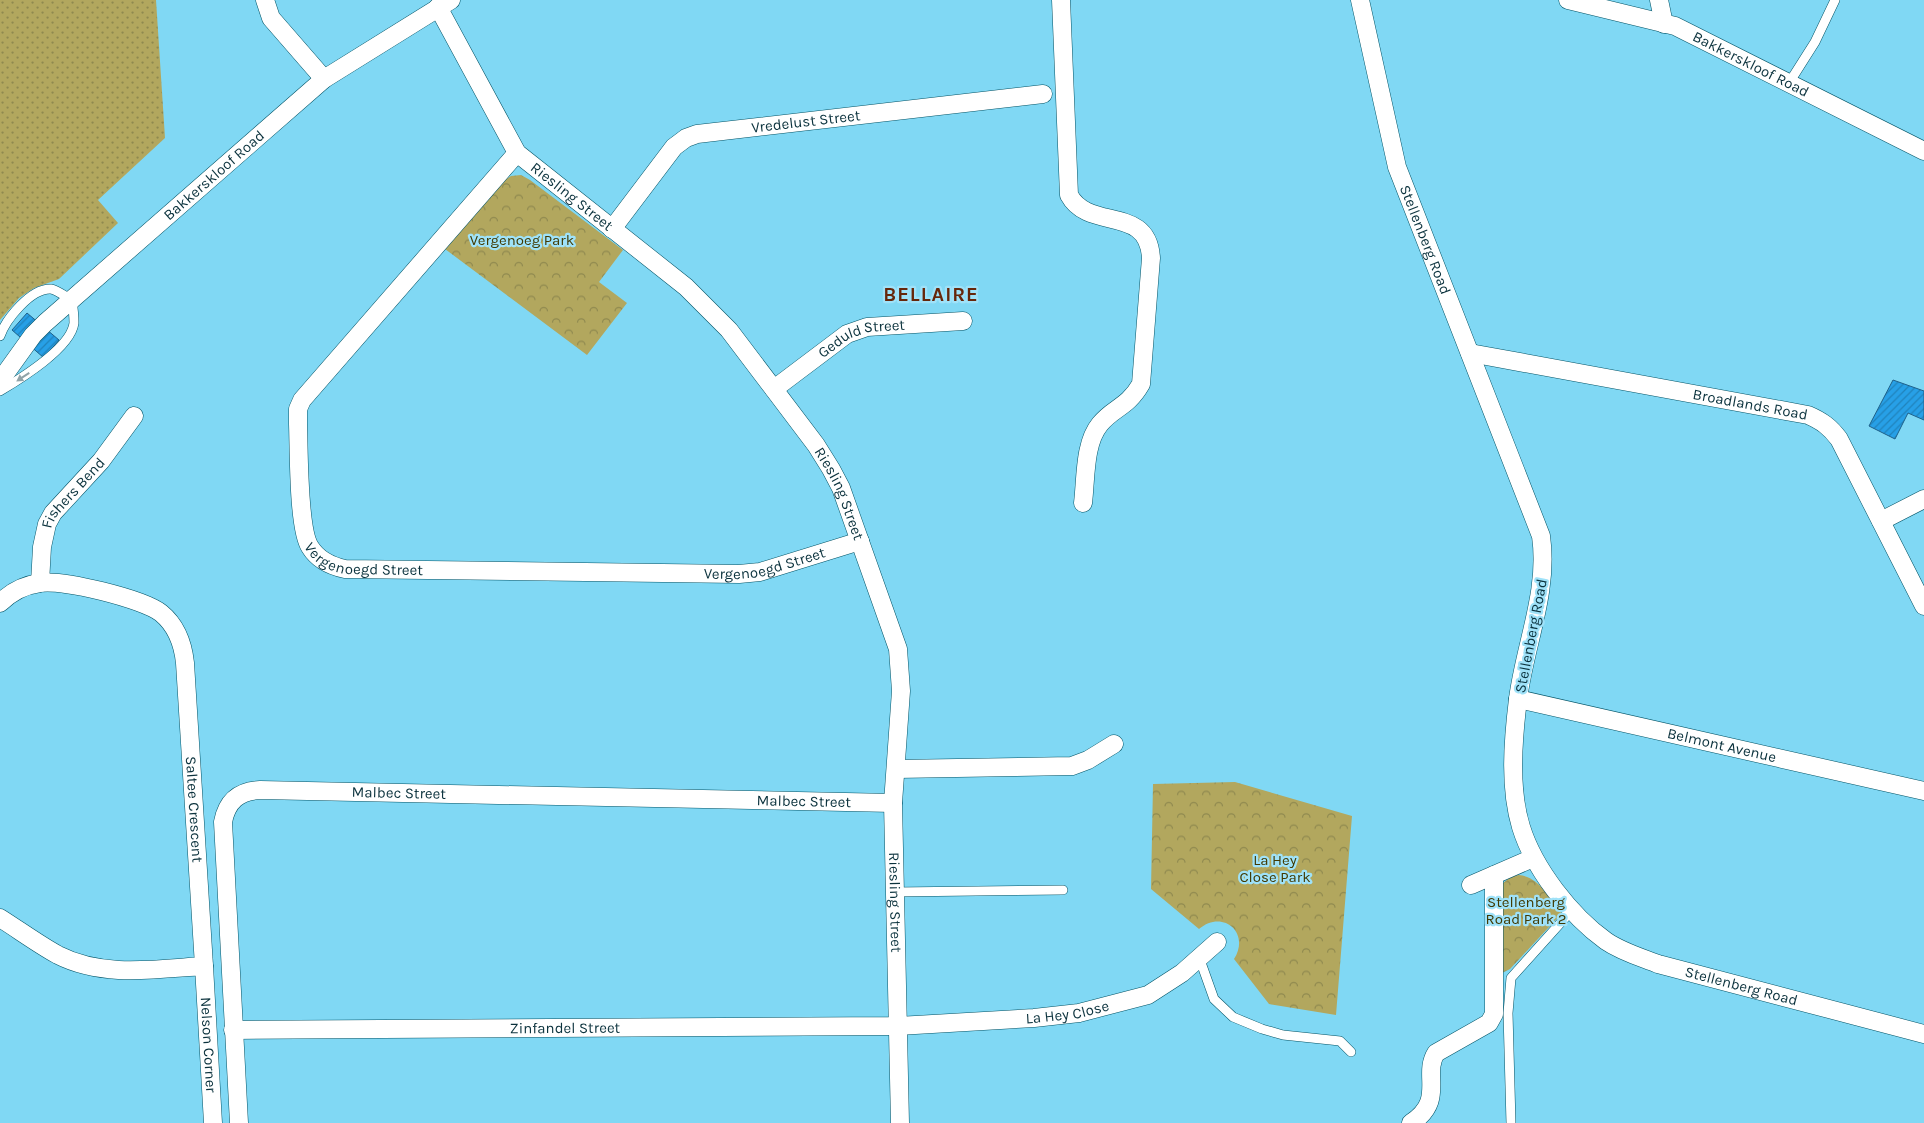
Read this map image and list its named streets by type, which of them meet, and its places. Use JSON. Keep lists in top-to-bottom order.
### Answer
{
  "streets": {
    "street": [
      "Bakkerskloof Road",
      "Vredelust Street",
      "Riesling Street",
      "Stellenberg Road",
      "Geduld Street",
      "Broadlands Road",
      "Fishers Bend",
      "Vergenoegd Street",
      "Belmont Avenue",
      "Malbec Street",
      "Saltee Crescent",
      "La Hey Close",
      "Zinfandel Street",
      "Nelson Corner"
    ]
  },
  "crossings": [
    ["Bakkerskloof Road", "Riesling Street"],
    ["Vredelust Street", "Riesling Street"],
    ["Riesling Street", "Geduld Street"],
    ["Riesling Street", "Vergenoegd Street"],
    ["Riesling Street", "Malbec Street"],
    ["Riesling Street", "La Hey Close"],
    ["Riesling Street", "Zinfandel Street"],
    ["Stellenberg Road", "Broadlands Road"],
    ["Stellenberg Road", "Belmont Avenue"],
    ["Fishers Bend", "Saltee Crescent"],
    ["Malbec Street", "Zinfandel Street"],
    ["Saltee Crescent", "Nelson Corner"],
    ["La Hey Close", "Zinfandel Street"]
  ],
  "districts": ["BELLAIRE"],
  "parks": ["Vergenoeg Park", "La Hey Close Park", "Stellenberg Road Park 2"]
}
